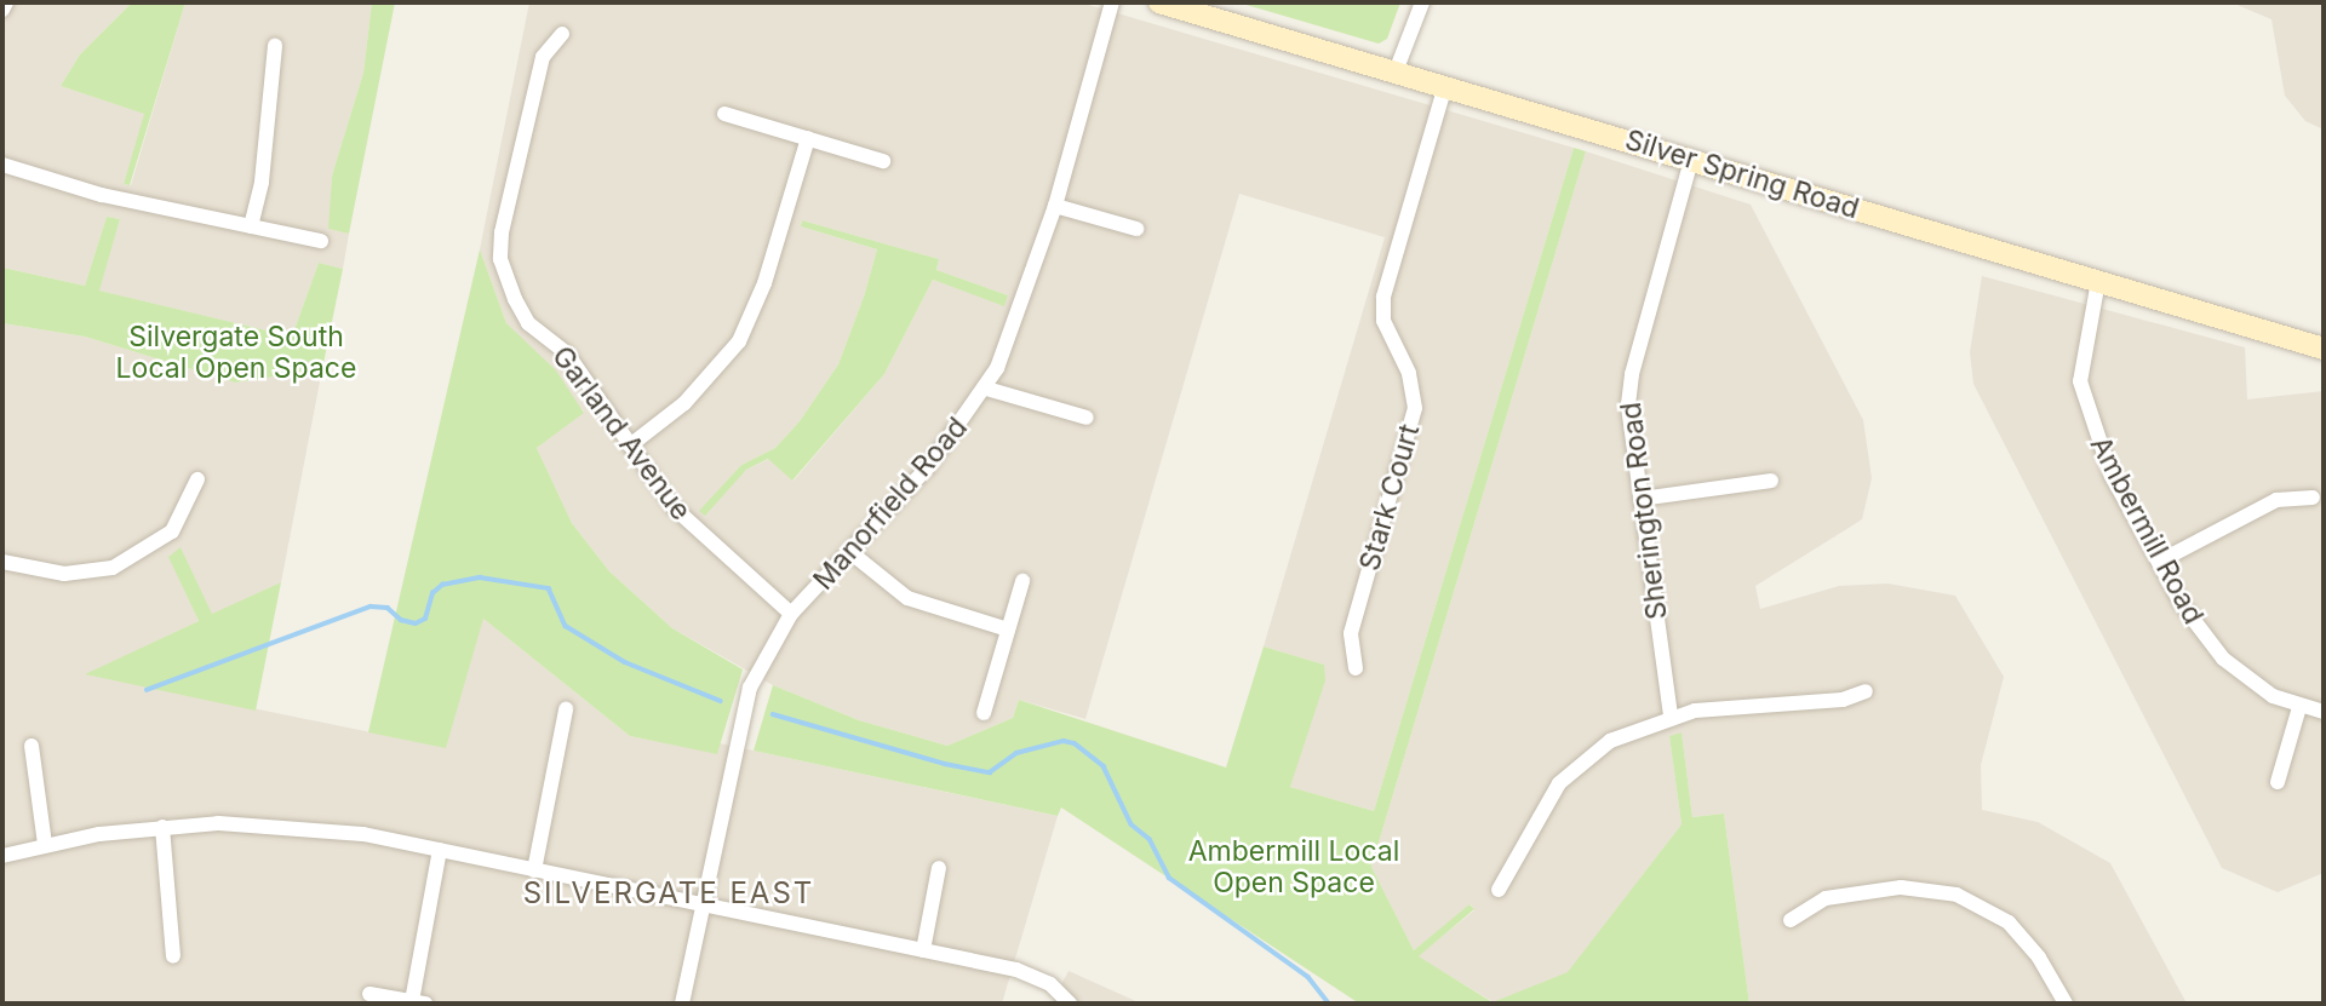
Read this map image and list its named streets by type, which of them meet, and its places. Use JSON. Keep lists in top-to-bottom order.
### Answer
{
  "streets": {
    "main road": ["Silver Spring Road"],
    "street": [
      "Garland Avenue",
      "Stark Court",
      "Manorfield Road",
      "Sherington Road",
      "Ambermill Road"
    ]
  },
  "crossings": [
    ["Silver Spring Road", "Stark Court"],
    ["Silver Spring Road", "Sherington Road"],
    ["Silver Spring Road", "Ambermill Road"],
    ["Garland Avenue", "Manorfield Road"]
  ],
  "districts": ["SILVERGATE EAST"],
  "parks": ["Silvergate South Local Open Space", "Ambermill Local Open Space"]
}
